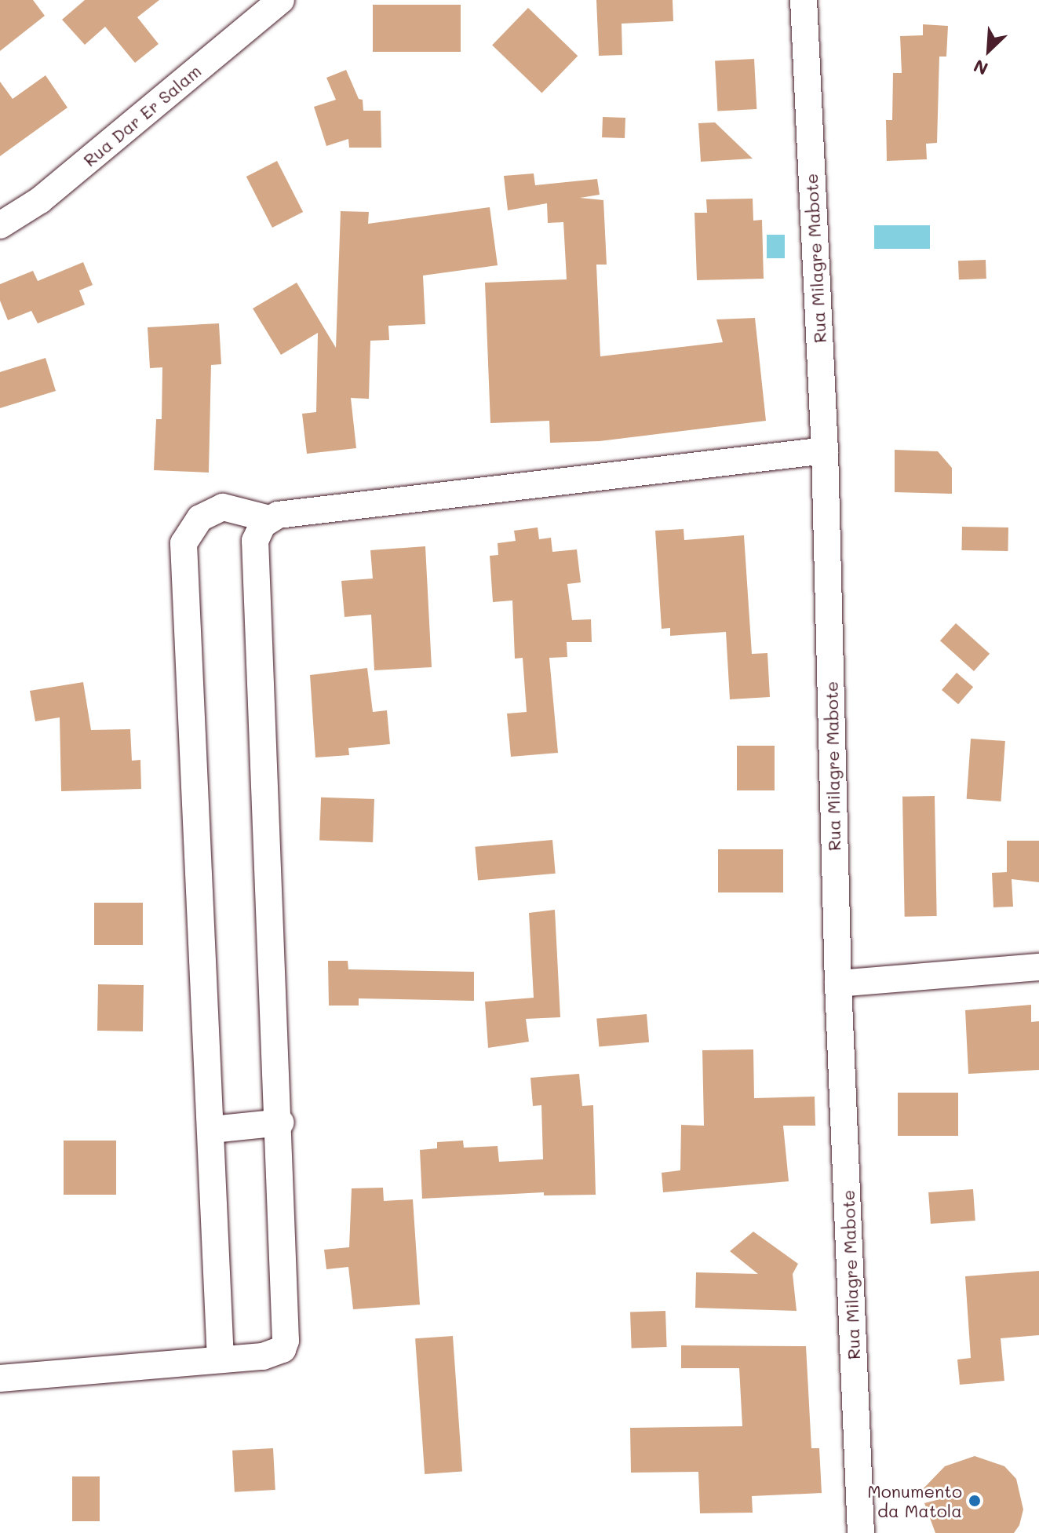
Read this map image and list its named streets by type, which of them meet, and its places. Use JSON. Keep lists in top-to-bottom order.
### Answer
{
  "streets": {
    "street": ["Rua Dar Er Salam", "Rua Milagre Mabote"]
  },
  "places": ["Monumento da Matola"],
  "north": "bottom left"
}
